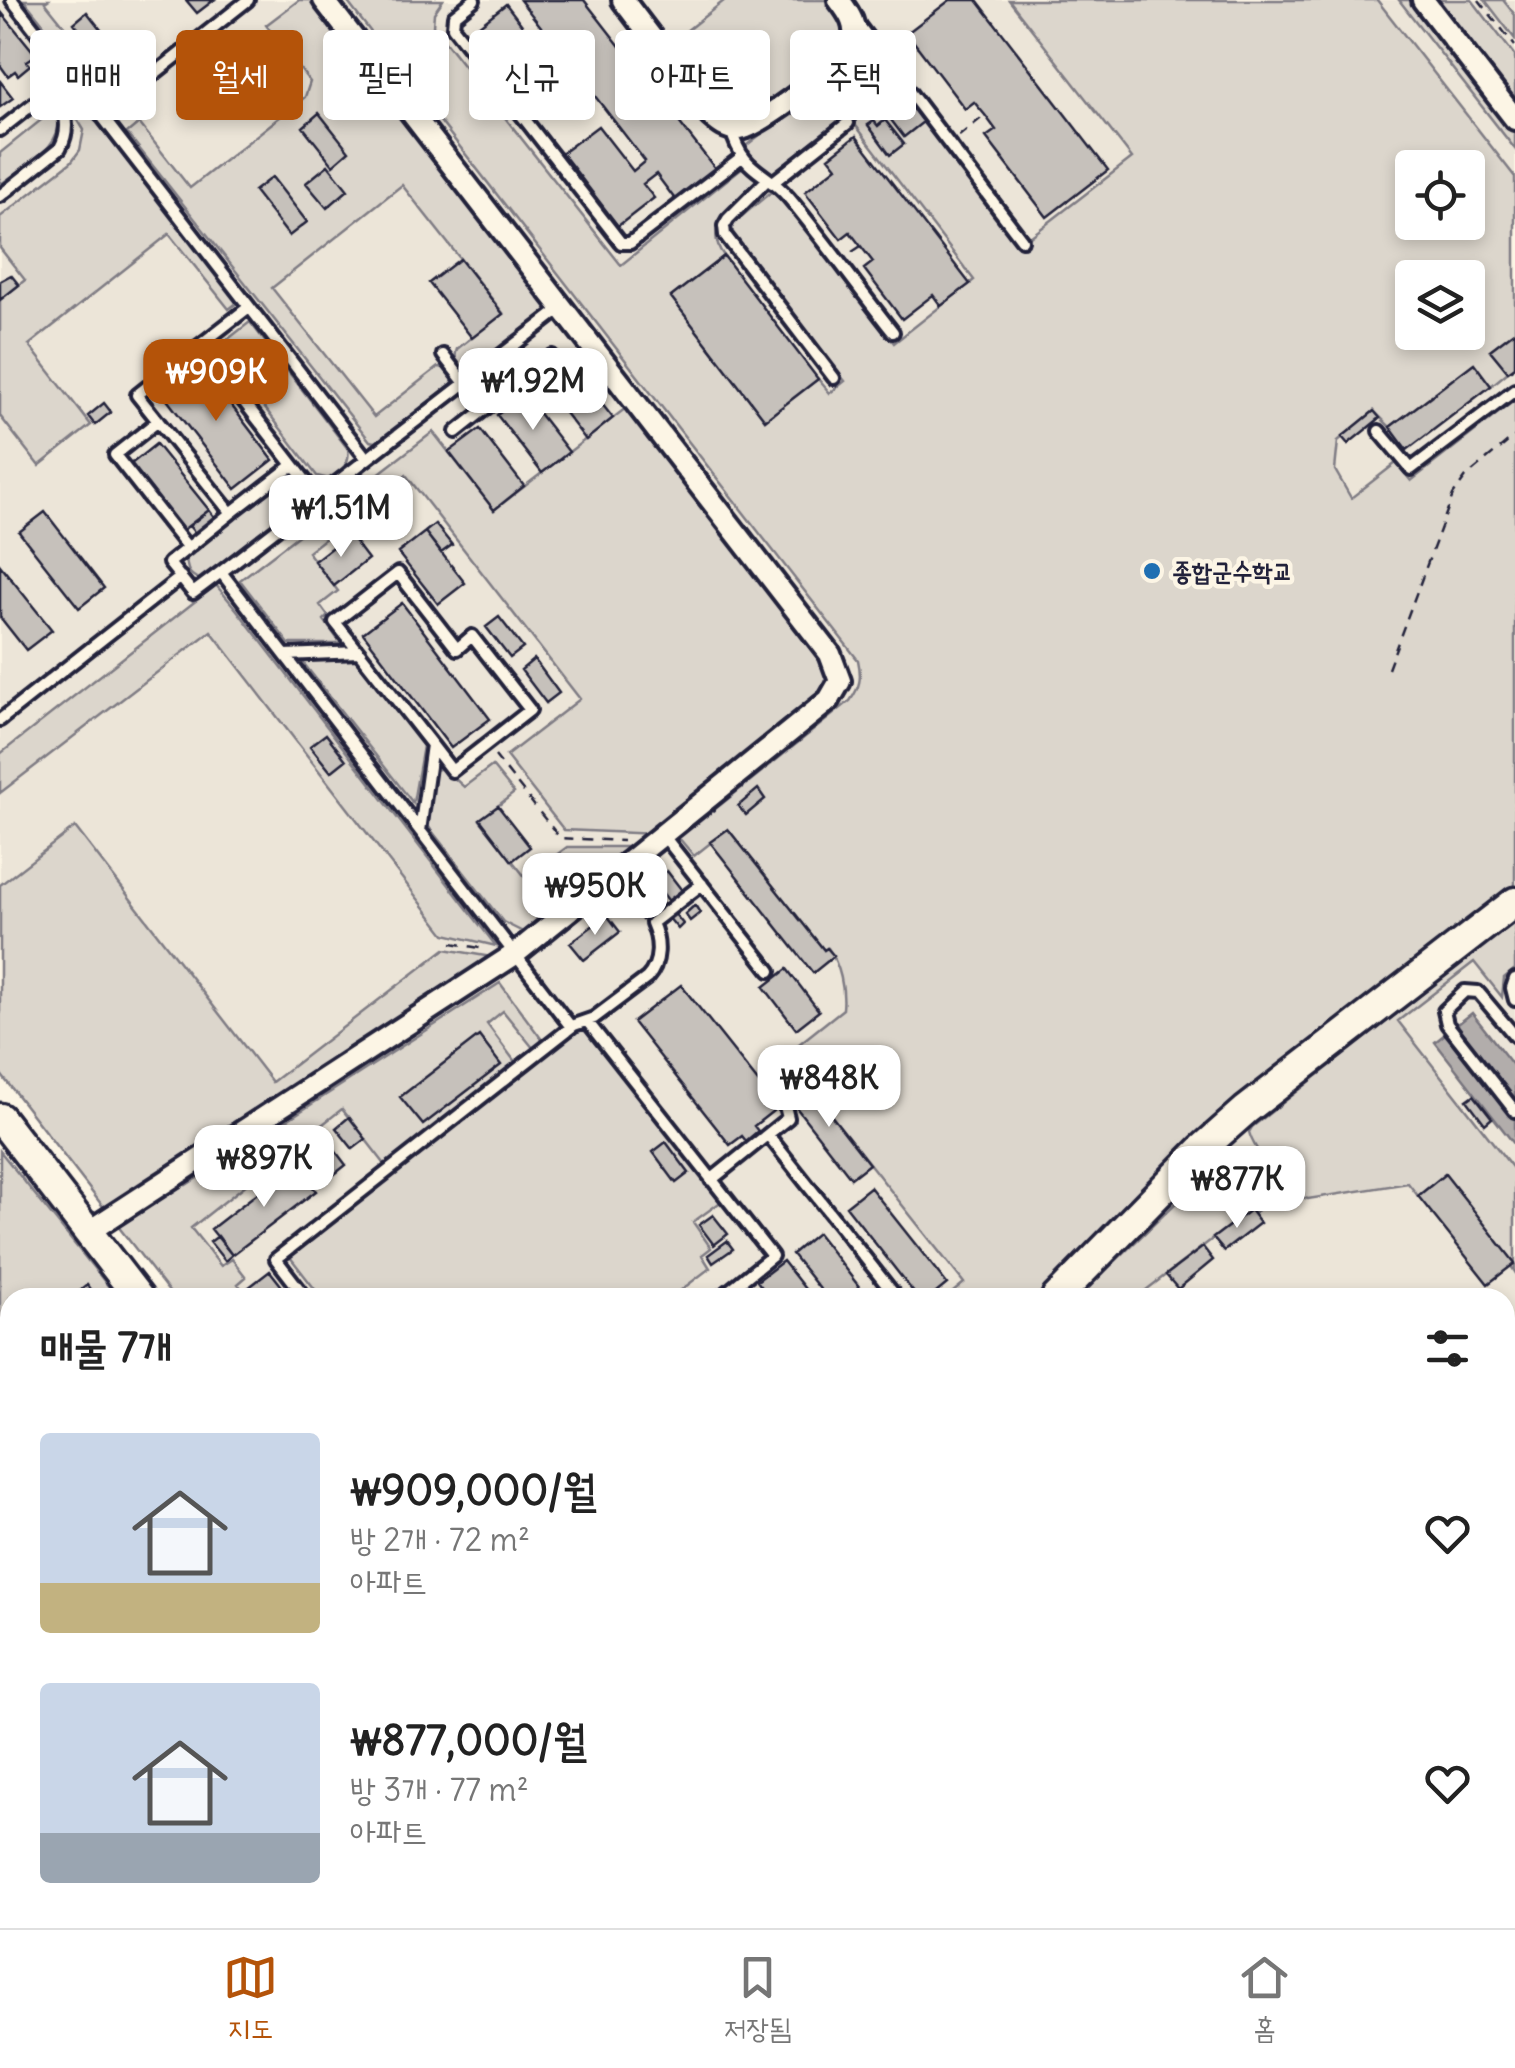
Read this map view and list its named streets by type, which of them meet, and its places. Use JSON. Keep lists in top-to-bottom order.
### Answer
{
  "places": ["종합군수학교"],
  "page": {
    "chip": [
      "매매",
      "월세",
      "필터",
      "신규",
      "아파트",
      "주택"
    ],
    "price": [
      "₩909K",
      "₩1.92M",
      "₩1.51M",
      "₩950K",
      "₩848K",
      "₩897K",
      "₩877K"
    ],
    "heading": "매물 7개",
    "list": [
      {
        "name": "₩909,000/월",
        "note": "방 2개 · 72 m² · 아파트"
      },
      {
        "name": "₩877,000/월",
        "note": "방 3개 · 77 m² · 아파트"
      }
    ],
    "tabs": ["지도", "저장됨", "홈"]
  }
}
